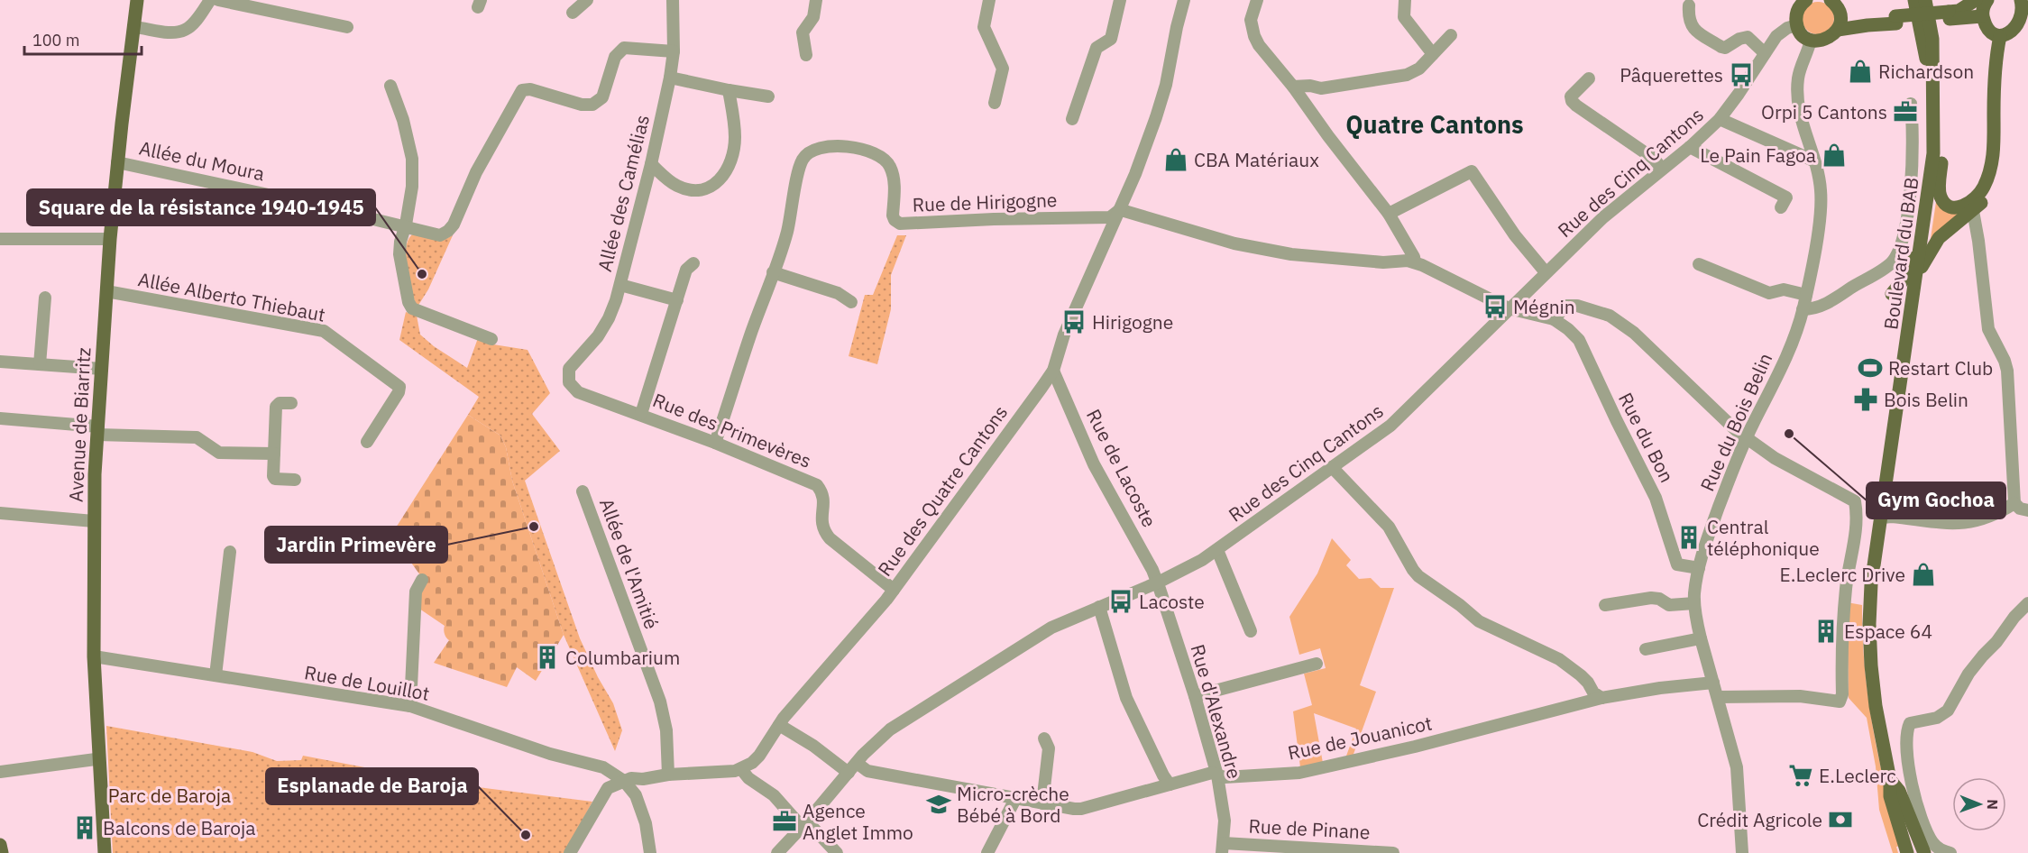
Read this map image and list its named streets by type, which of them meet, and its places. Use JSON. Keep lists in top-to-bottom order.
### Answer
{
  "streets": {
    "main road": ["Boulevard du BAB", "Avenue de Biarritz"],
    "street": [
      "Allée du Moura",
      "Rue des Cinq Cantons",
      "Allée des Camélias",
      "Rue de Hirigogne",
      "Allée Alberto Thiebaut",
      "Rue du Bois Belin",
      "Rue des Primevères",
      "Rue du Bon",
      "Rue de Lacoste",
      "Rue des Quatre Cantons",
      "Allée de l'Amitié",
      "Rue de Louillot",
      "Rue d'Alexandre",
      "Rue de Jouanicot",
      "Rue de Pinane"
    ]
  },
  "crossings": [
    ["Allée du Moura", "Allée des Camélias"],
    ["Allée du Moura", "Avenue de Biarritz"],
    ["Rue des Cinq Cantons", "Rue de Hirigogne"],
    ["Rue des Cinq Cantons", "Rue de Lacoste"],
    ["Rue des Cinq Cantons", "Rue d'Alexandre"],
    ["Rue des Cinq Cantons", "Rue de Jouanicot"],
    ["Allée des Camélias", "Rue des Primevères"],
    ["Rue de Hirigogne", "Rue des Primevères"],
    ["Rue de Hirigogne", "Rue du Bon"],
    ["Rue de Hirigogne", "Rue des Quatre Cantons"],
    ["Allée Alberto Thiebaut", "Avenue de Biarritz"],
    ["Rue du Bois Belin", "Rue du Bon"],
    ["Rue du Bois Belin", "Rue de Jouanicot"],
    ["Avenue de Biarritz", "Rue de Louillot"],
    ["Rue des Primevères", "Rue des Quatre Cantons"],
    ["Rue de Lacoste", "Rue des Quatre Cantons"],
    ["Rue de Lacoste", "Rue d'Alexandre"],
    ["Rue des Quatre Cantons", "Rue de Jouanicot"],
    ["Rue d'Alexandre", "Rue de Jouanicot"],
    ["Rue d'Alexandre", "Rue de Pinane"]
  ],
  "districts": ["Quatre Cantons"],
  "parks": ["Parc de Baroja"],
  "places": {
    "shop": [
      "Richardson",
      "Le Pain Fagoa",
      "CBA Matériaux",
      "E.Leclerc Drive"
    ],
    "bus stop": [
      "Pâquerettes",
      "Mégnin",
      "Hirigogne",
      "Lacoste"
    ],
    "office": ["Orpi 5 Cantons", "Agence Anglet Immo"],
    "other": [
      "Square de la résistance 1940-1945",
      "Gym Gochoa",
      "Jardin Primevère",
      "Esplanade de Baroja"
    ],
    "sports": ["Restart Club"],
    "pharmacy": ["Bois Belin"],
    "building": [
      "Central téléphonique",
      "Espace 64",
      "Columbarium",
      "Balcons de Baroja"
    ],
    "supermarket": ["E.Leclerc"],
    "school or university": ["Micro-crèche Bébé à Bord"],
    "bank": ["Crédit Agricole"]
  },
  "scale_bar": "100 m",
  "north": "right"
}
